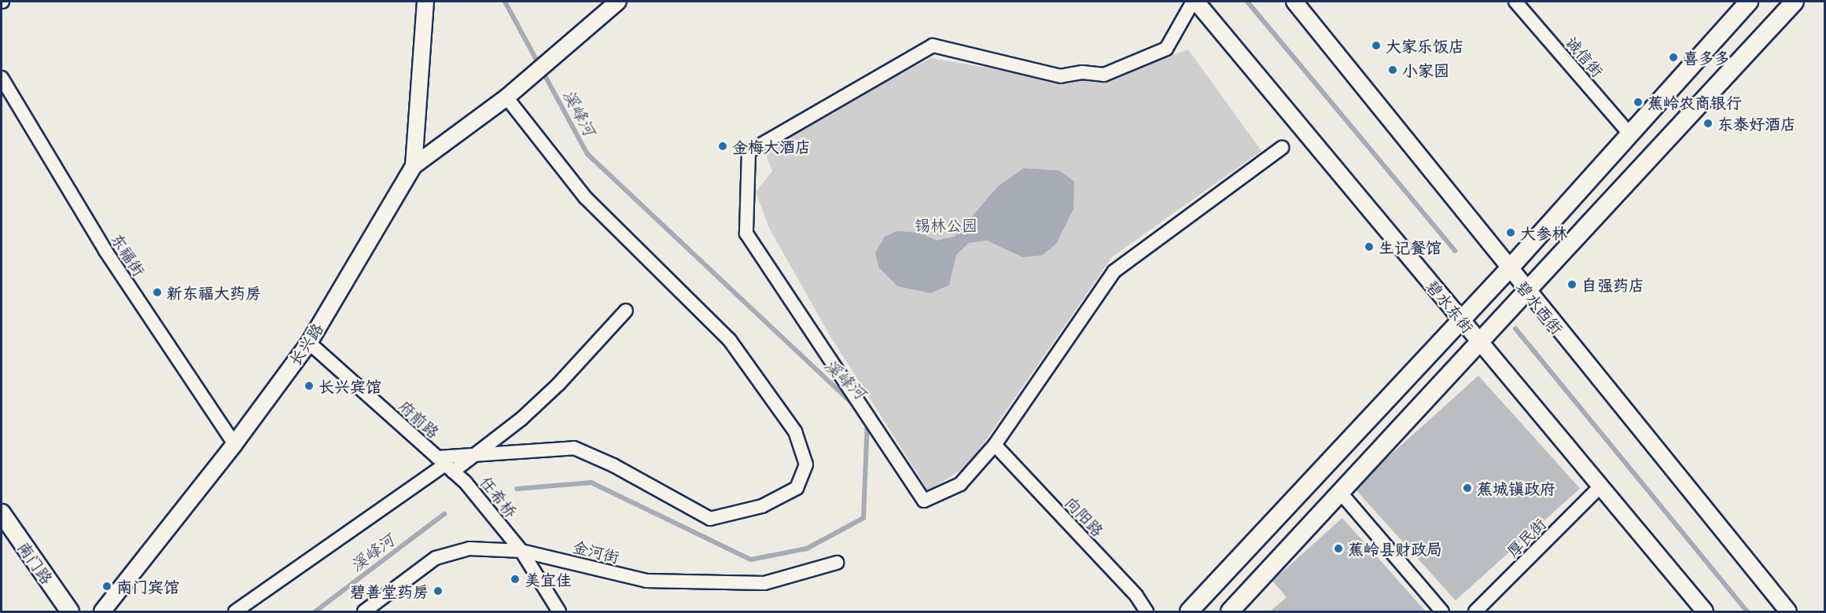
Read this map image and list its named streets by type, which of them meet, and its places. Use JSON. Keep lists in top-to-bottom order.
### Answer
{
  "streets": {
    "main road": ["南门路"],
    "street": [
      "诚信街",
      "东福街",
      "碧水东街",
      "碧水西街",
      "长兴路",
      "府前路",
      "任希桥",
      "向阳路",
      "厚民街",
      "金河街"
    ]
  },
  "crossings": [
    ["东福街", "长兴路"],
    ["碧水东街", "厚民街"],
    ["长兴路", "府前路"],
    ["府前路", "任希桥"],
    ["任希桥", "金河街"]
  ],
  "water": ["溪峰河"],
  "parks": ["锡林公园"],
  "places": [
    "大家乐饭店",
    "喜多多",
    "小家园",
    "蕉岭农商银行",
    "东泰好酒店",
    "金梅大酒店",
    "大参林",
    "生记餐馆",
    "自强药店",
    "新东福大药房",
    "长兴宾馆",
    "蕉城镇政府",
    "蕉岭县财政局",
    "美宜佳",
    "南门宾馆",
    "碧善堂药房"
  ]
}
